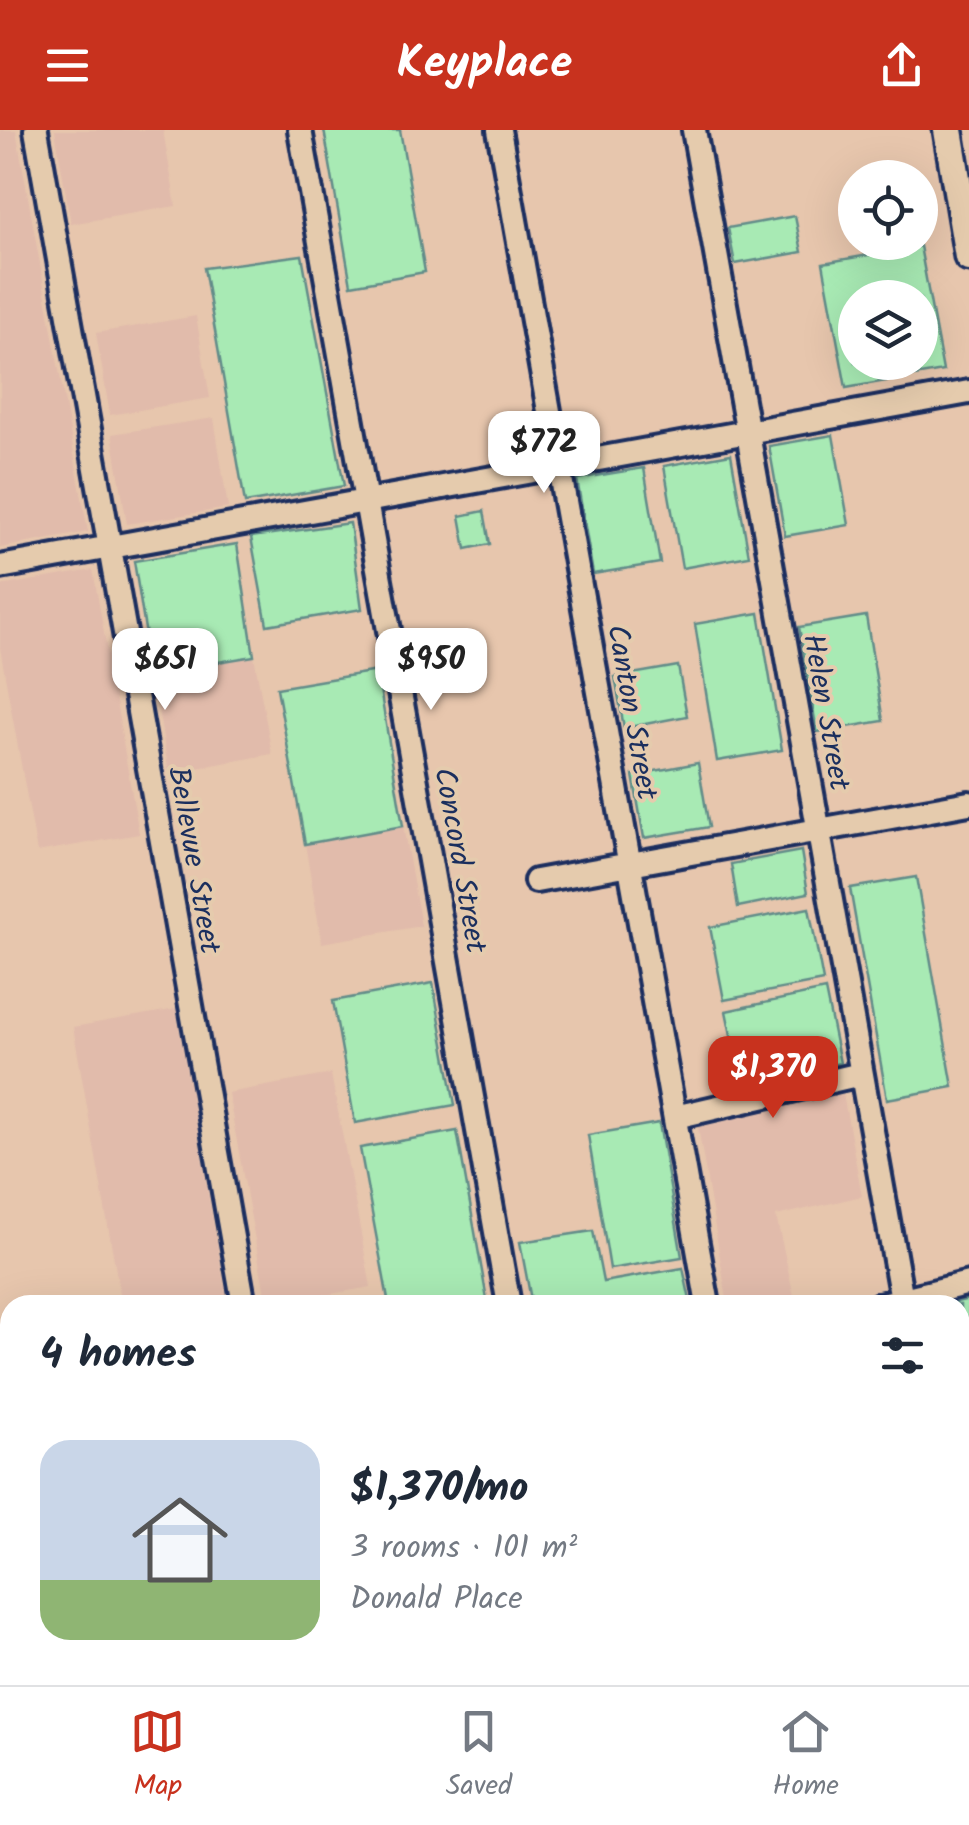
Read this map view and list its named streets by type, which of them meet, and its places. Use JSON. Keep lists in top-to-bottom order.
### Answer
{
  "streets": {
    "street": [
      "Canton Street",
      "Helen Street",
      "Bellevue Street",
      "Concord Street"
    ]
  },
  "page": {
    "header": "Keyplace",
    "price": [
      "$772",
      "$651",
      "$950",
      "$1,370"
    ],
    "heading": "4 homes",
    "list": [
      {
        "name": "$1,370/mo",
        "note": "3 rooms · 101 m² · Donald Place"
      }
    ],
    "tabs": ["Map", "Saved", "Home"]
  }
}
